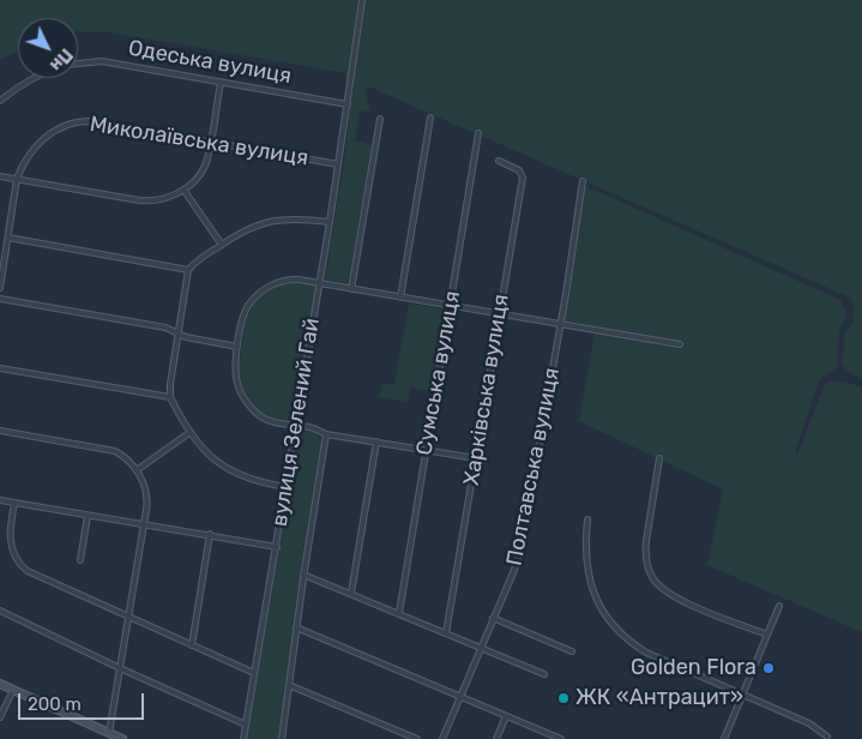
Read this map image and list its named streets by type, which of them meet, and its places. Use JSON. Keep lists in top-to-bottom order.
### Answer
{
  "streets": {
    "street": [
      "Одеська вулиця",
      "Миколаївська вулиця",
      "Сумська вулиця",
      "Харківська вулиця",
      "вулиця Зелений Гай",
      "Полтавська вулиця"
    ]
  },
  "crossings": [
    ["Одеська вулиця", "вулиця Зелений Гай"],
    ["Миколаївська вулиця", "вулиця Зелений Гай"]
  ],
  "places": ["Golden Flora", "ЖК «Антрацит»"],
  "scale_bar": "200 m",
  "north": "bottom right"
}
